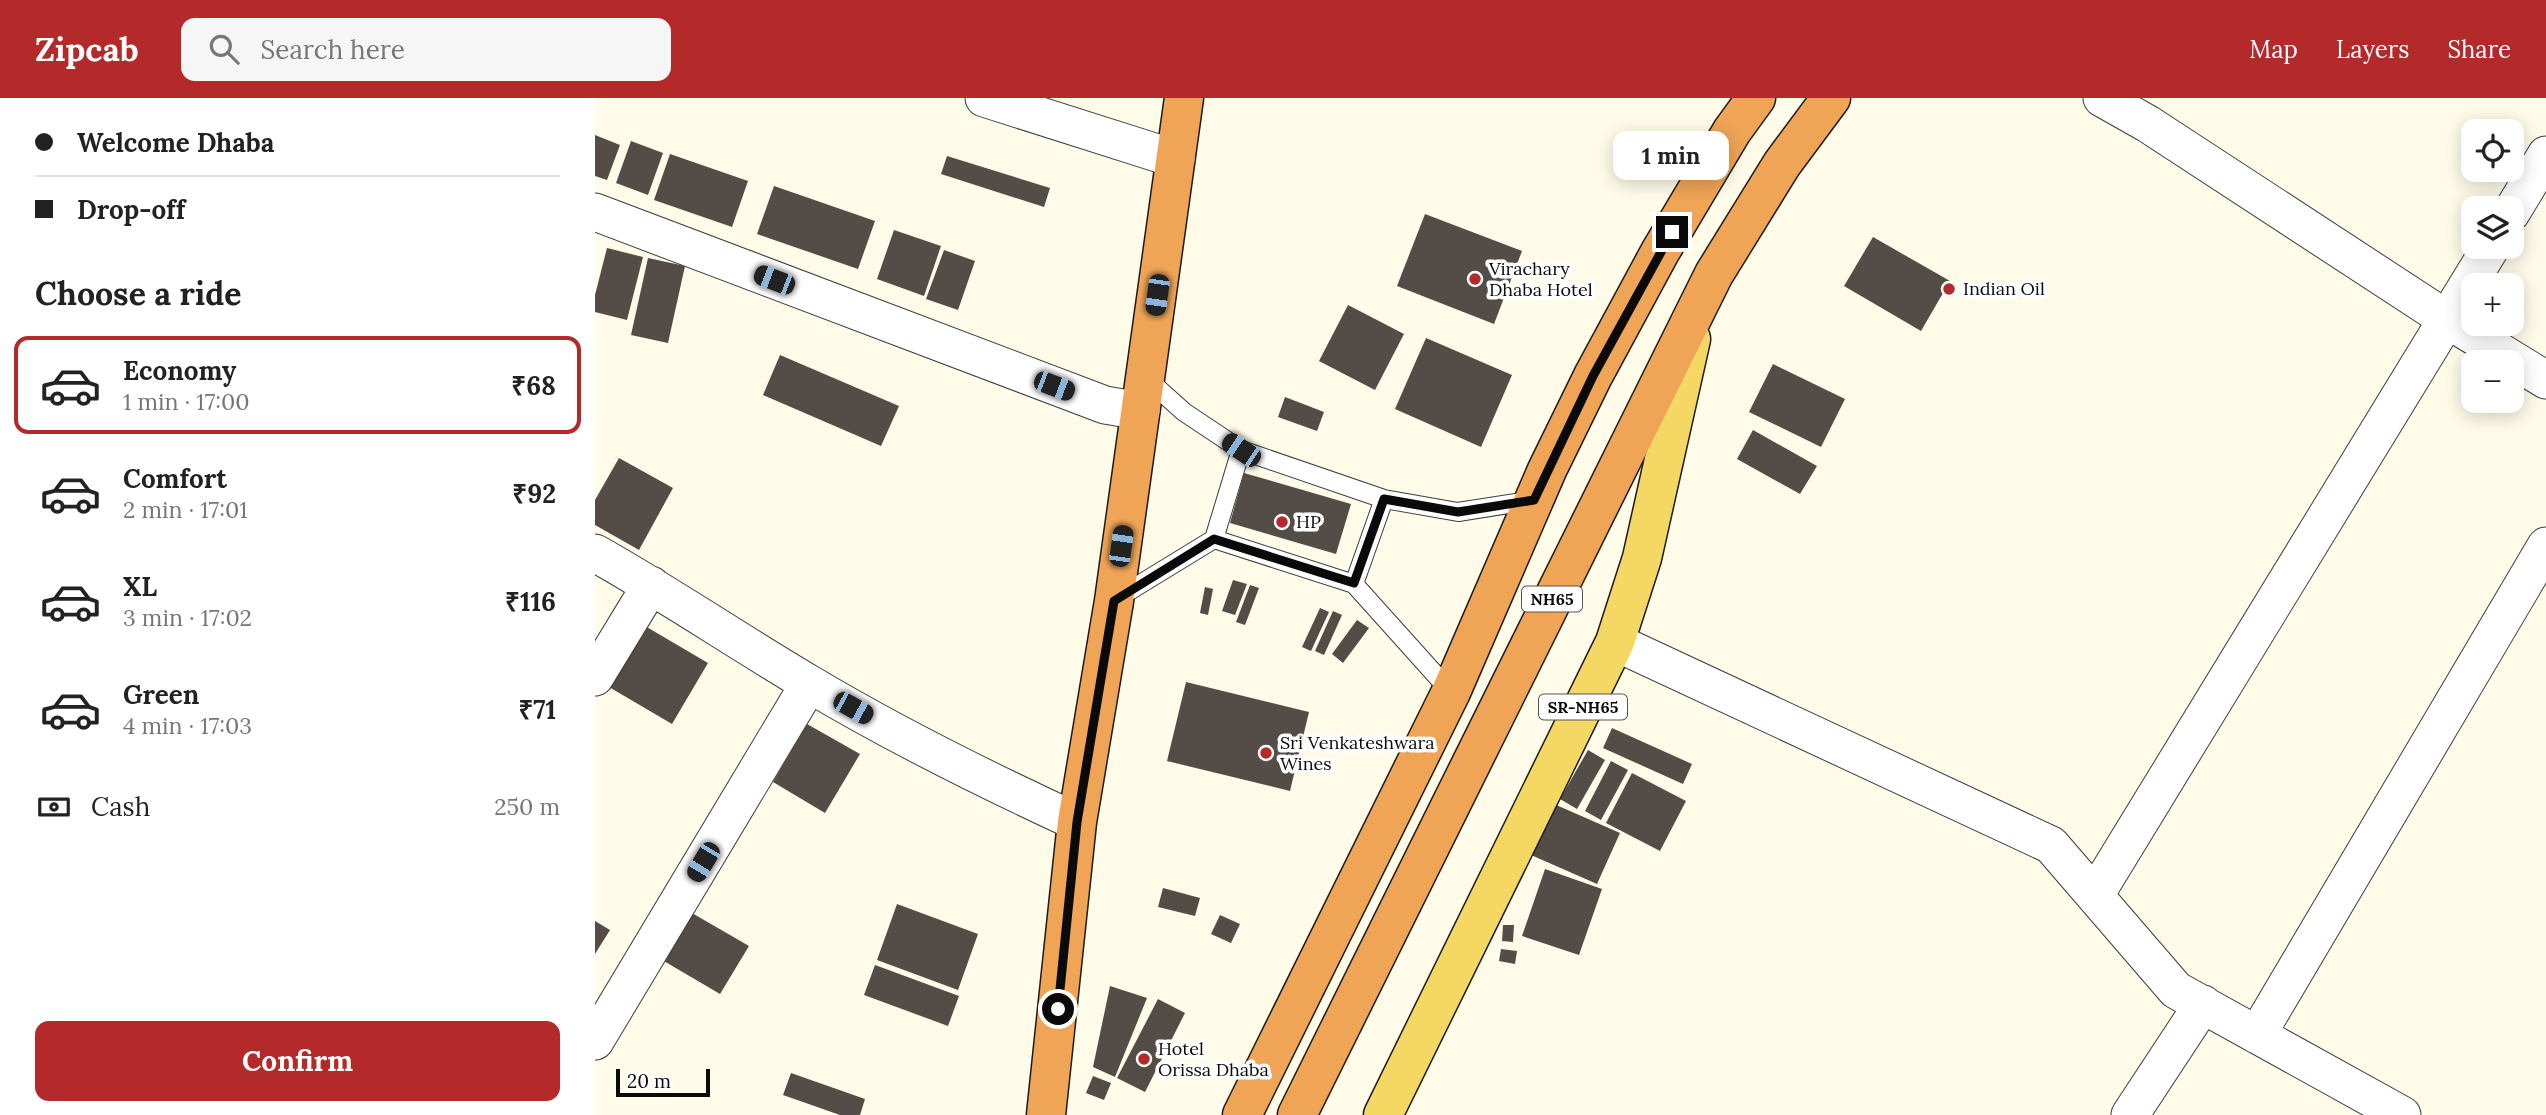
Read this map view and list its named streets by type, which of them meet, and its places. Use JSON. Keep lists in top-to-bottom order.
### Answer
{
  "streets": {
    "highway": ["NH65"],
    "main road": ["SR-NH65"]
  },
  "crossings": [
    ["NH65", "SR-NH65"]
  ],
  "places": [
    "Virachary Dhaba Hotel",
    "Indian Oil",
    "HP",
    "Sri Venkateshwara Wines",
    "Hotel Orissa Dhaba"
  ],
  "scale_bar": "20 m",
  "page": {
    "header": "Zipcab",
    "search": "Search here",
    "nav": ["Map", "Layers", "Share"],
    "banner": ["Welcome Dhaba", "Drop-off"],
    "map_buttons": ["+", "−"],
    "bubble": "1 min",
    "heading": "Choose a ride",
    "list": [
      {
        "name": "Economy",
        "note": "1 min · 17:00",
        "value": "₹68"
      },
      {
        "name": "Comfort",
        "note": "2 min · 17:01",
        "value": "₹92"
      },
      {
        "name": "XL",
        "note": "3 min · 17:02",
        "value": "₹116"
      },
      {
        "name": "Green",
        "note": "4 min · 17:03",
        "value": "₹71"
      }
    ],
    "pay": ["Cash", "250 m"],
    "buttons": "Confirm",
    "scale": "20 m"
  }
}
